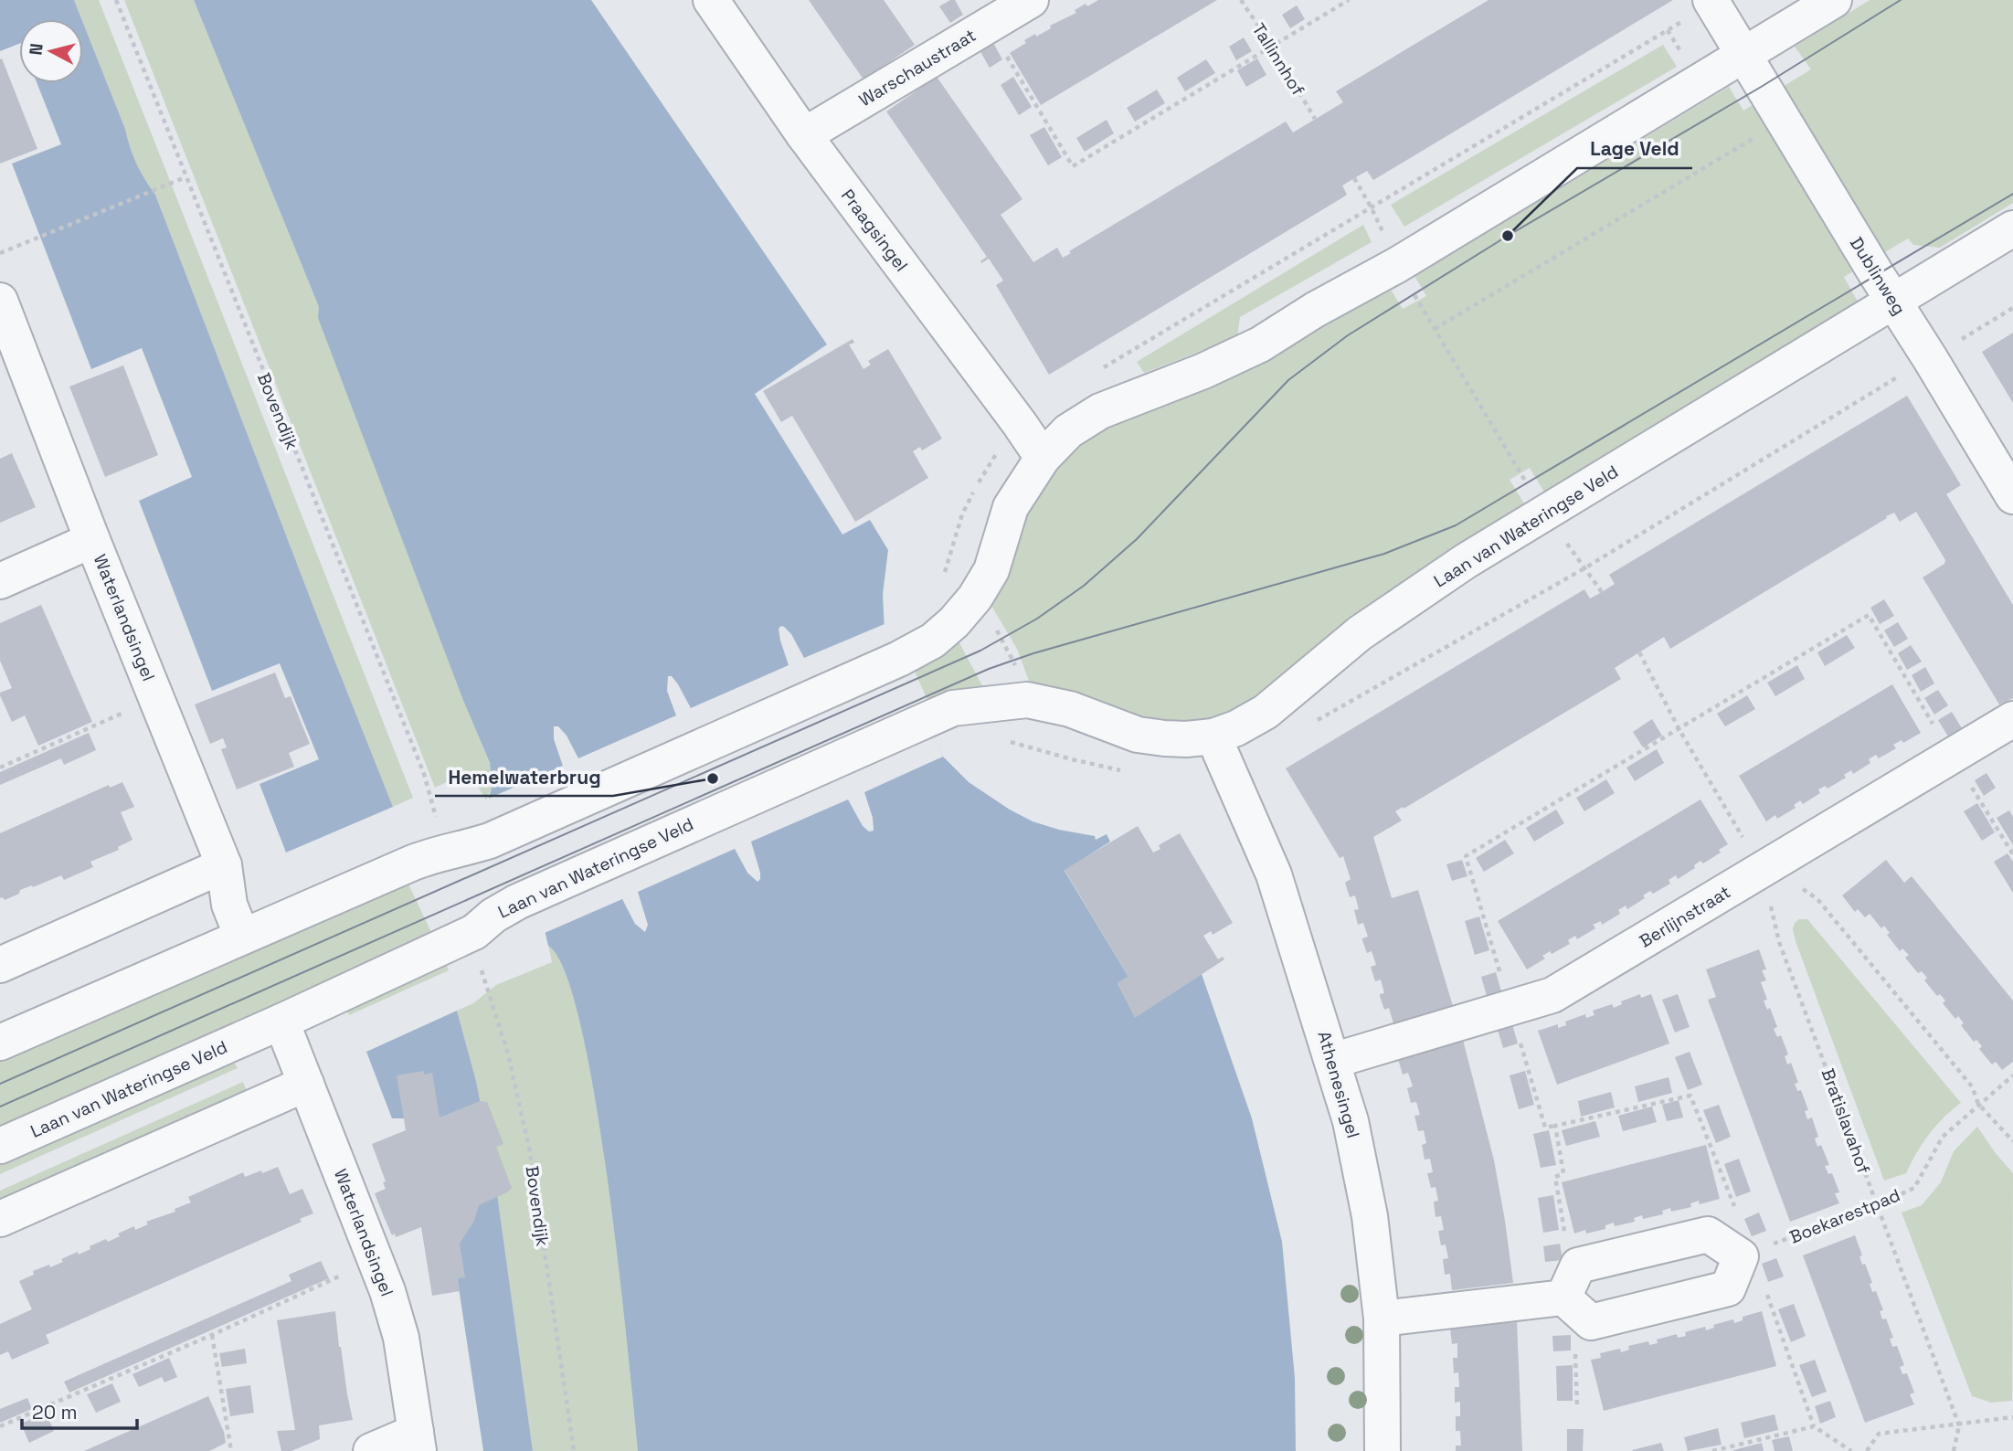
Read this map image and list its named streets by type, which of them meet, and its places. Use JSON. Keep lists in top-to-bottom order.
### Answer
{
  "streets": {
    "street": [
      "Warschaustraat",
      "Praagsingel",
      "Dublinweg",
      "Laan van Wateringse Veld",
      "Waterlandsingel",
      "Berlijnstraat",
      "Athenesingel"
    ],
    "path": [
      "Tallinnhof",
      "Bovendijk",
      "Bratislavahof",
      "Boekarestpad"
    ]
  },
  "crossings": [
    ["Warschaustraat", "Praagsingel"],
    ["Dublinweg", "Laan van Wateringse Veld"],
    ["Laan van Wateringse Veld", "Waterlandsingel"],
    ["Laan van Wateringse Veld", "Athenesingel"],
    ["Berlijnstraat", "Athenesingel"],
    ["Berlijnstraat", "Bratislavahof"],
    ["Bratislavahof", "Boekarestpad"]
  ],
  "places": ["Lage Veld", "Hemelwaterbrug"],
  "scale_bar": "20 m",
  "north": "left"
}
